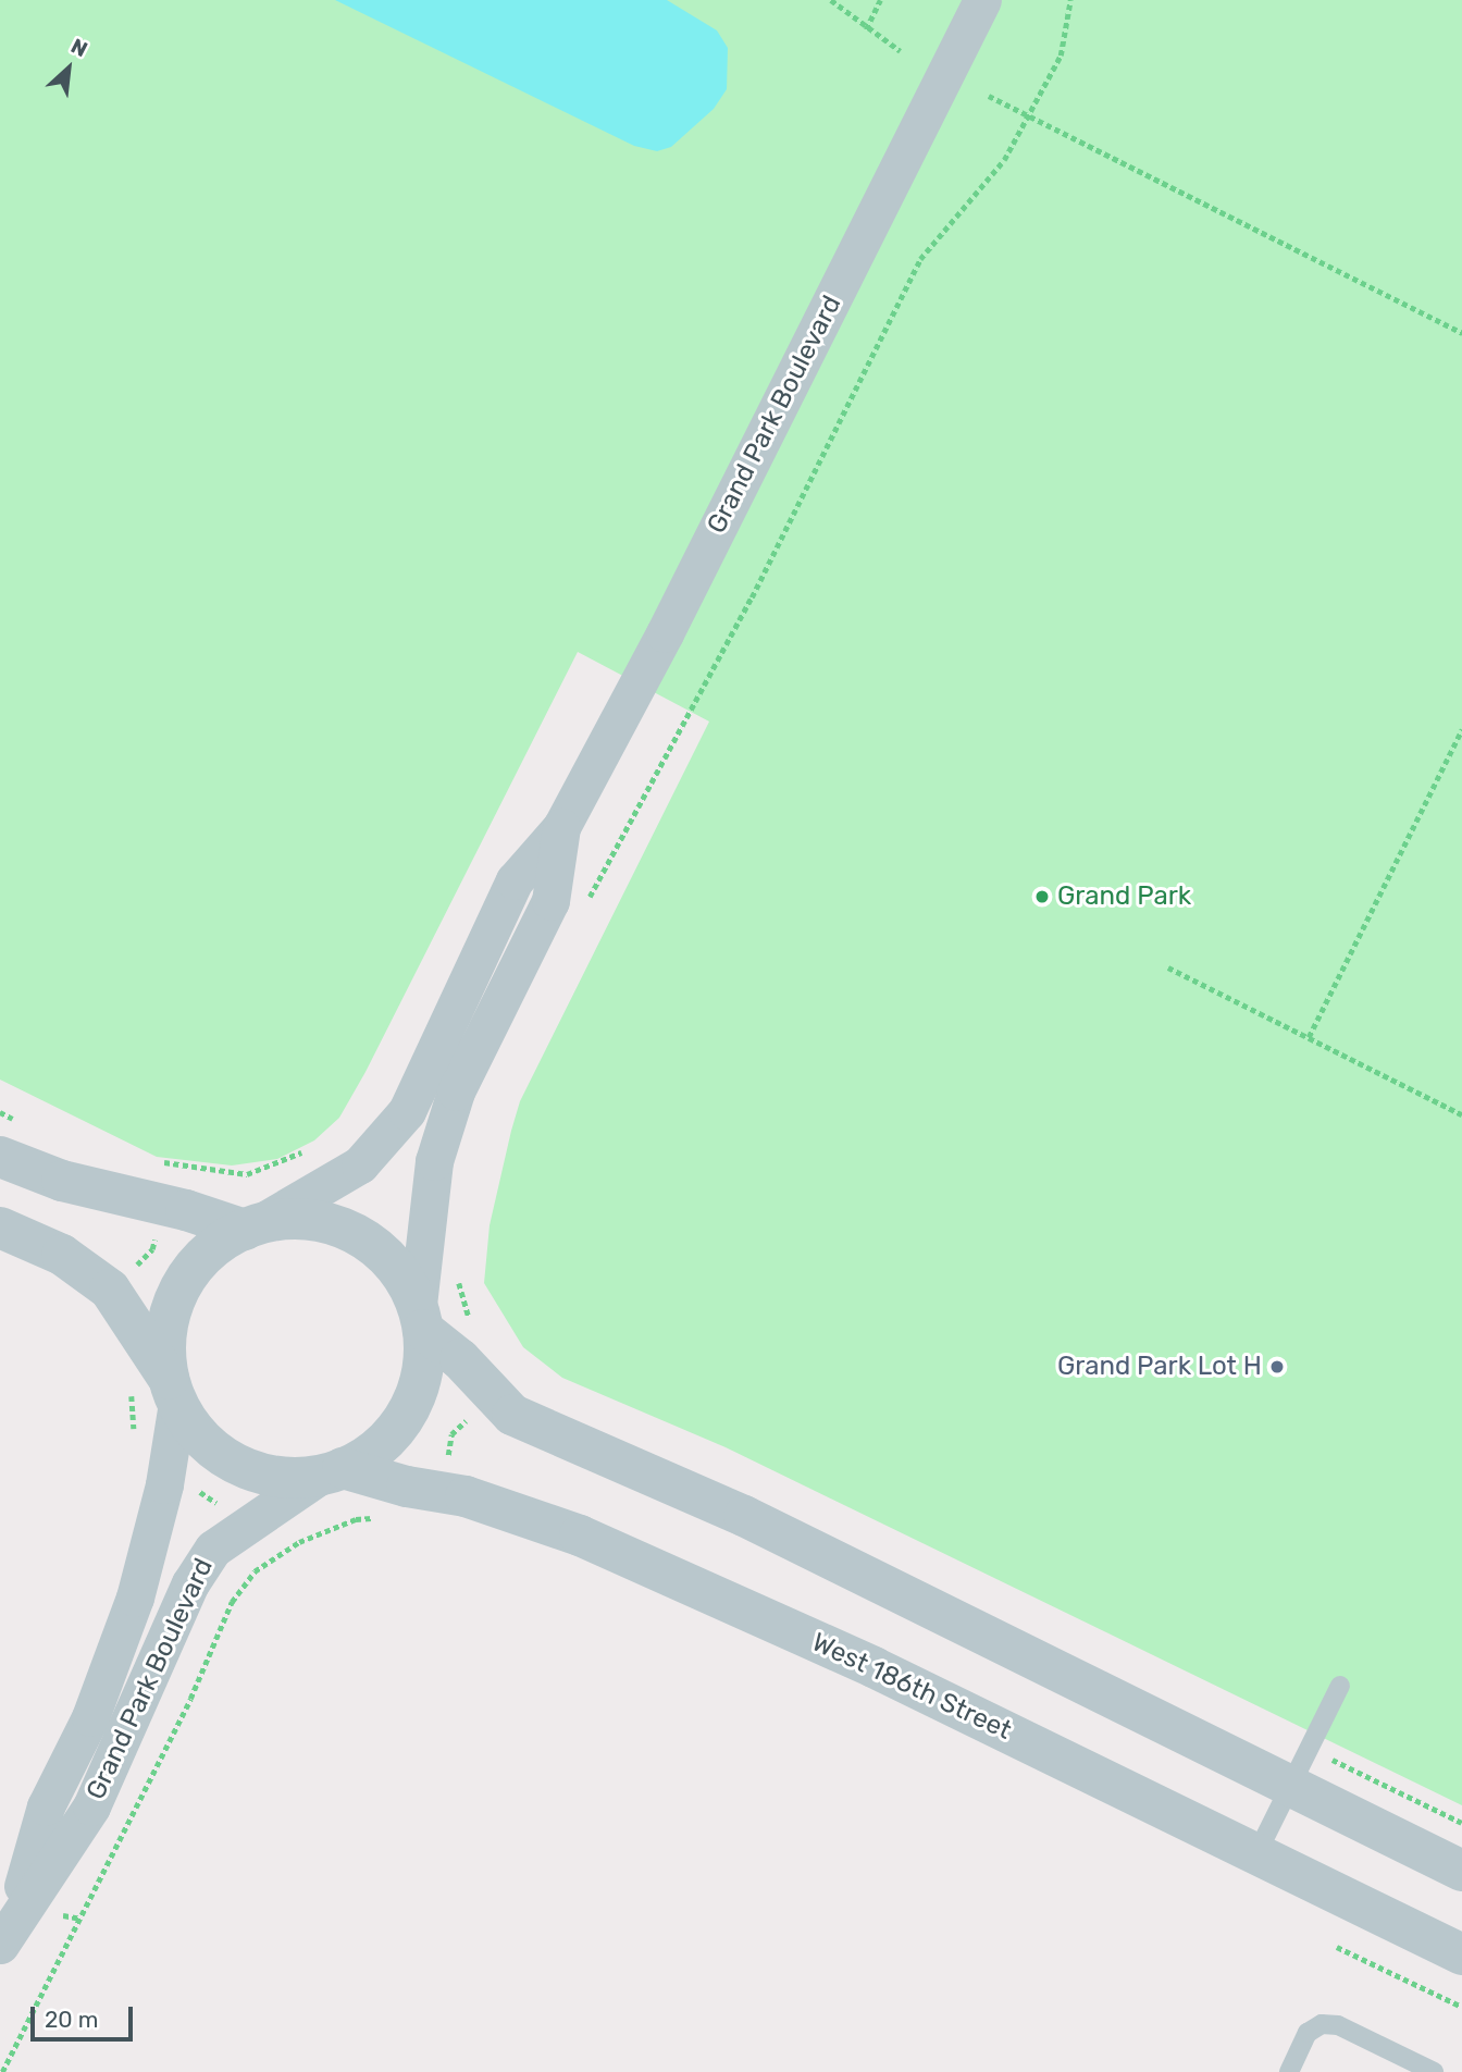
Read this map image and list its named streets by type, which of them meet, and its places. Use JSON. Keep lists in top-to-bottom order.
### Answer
{
  "streets": {
    "street": ["Grand Park Boulevard", "West 186th Street"]
  },
  "crossings": [
    ["Grand Park Boulevard", "West 186th Street"]
  ],
  "places": ["Grand Park", "Grand Park Lot H"],
  "scale_bar": "20 m",
  "north": "top right"
}
